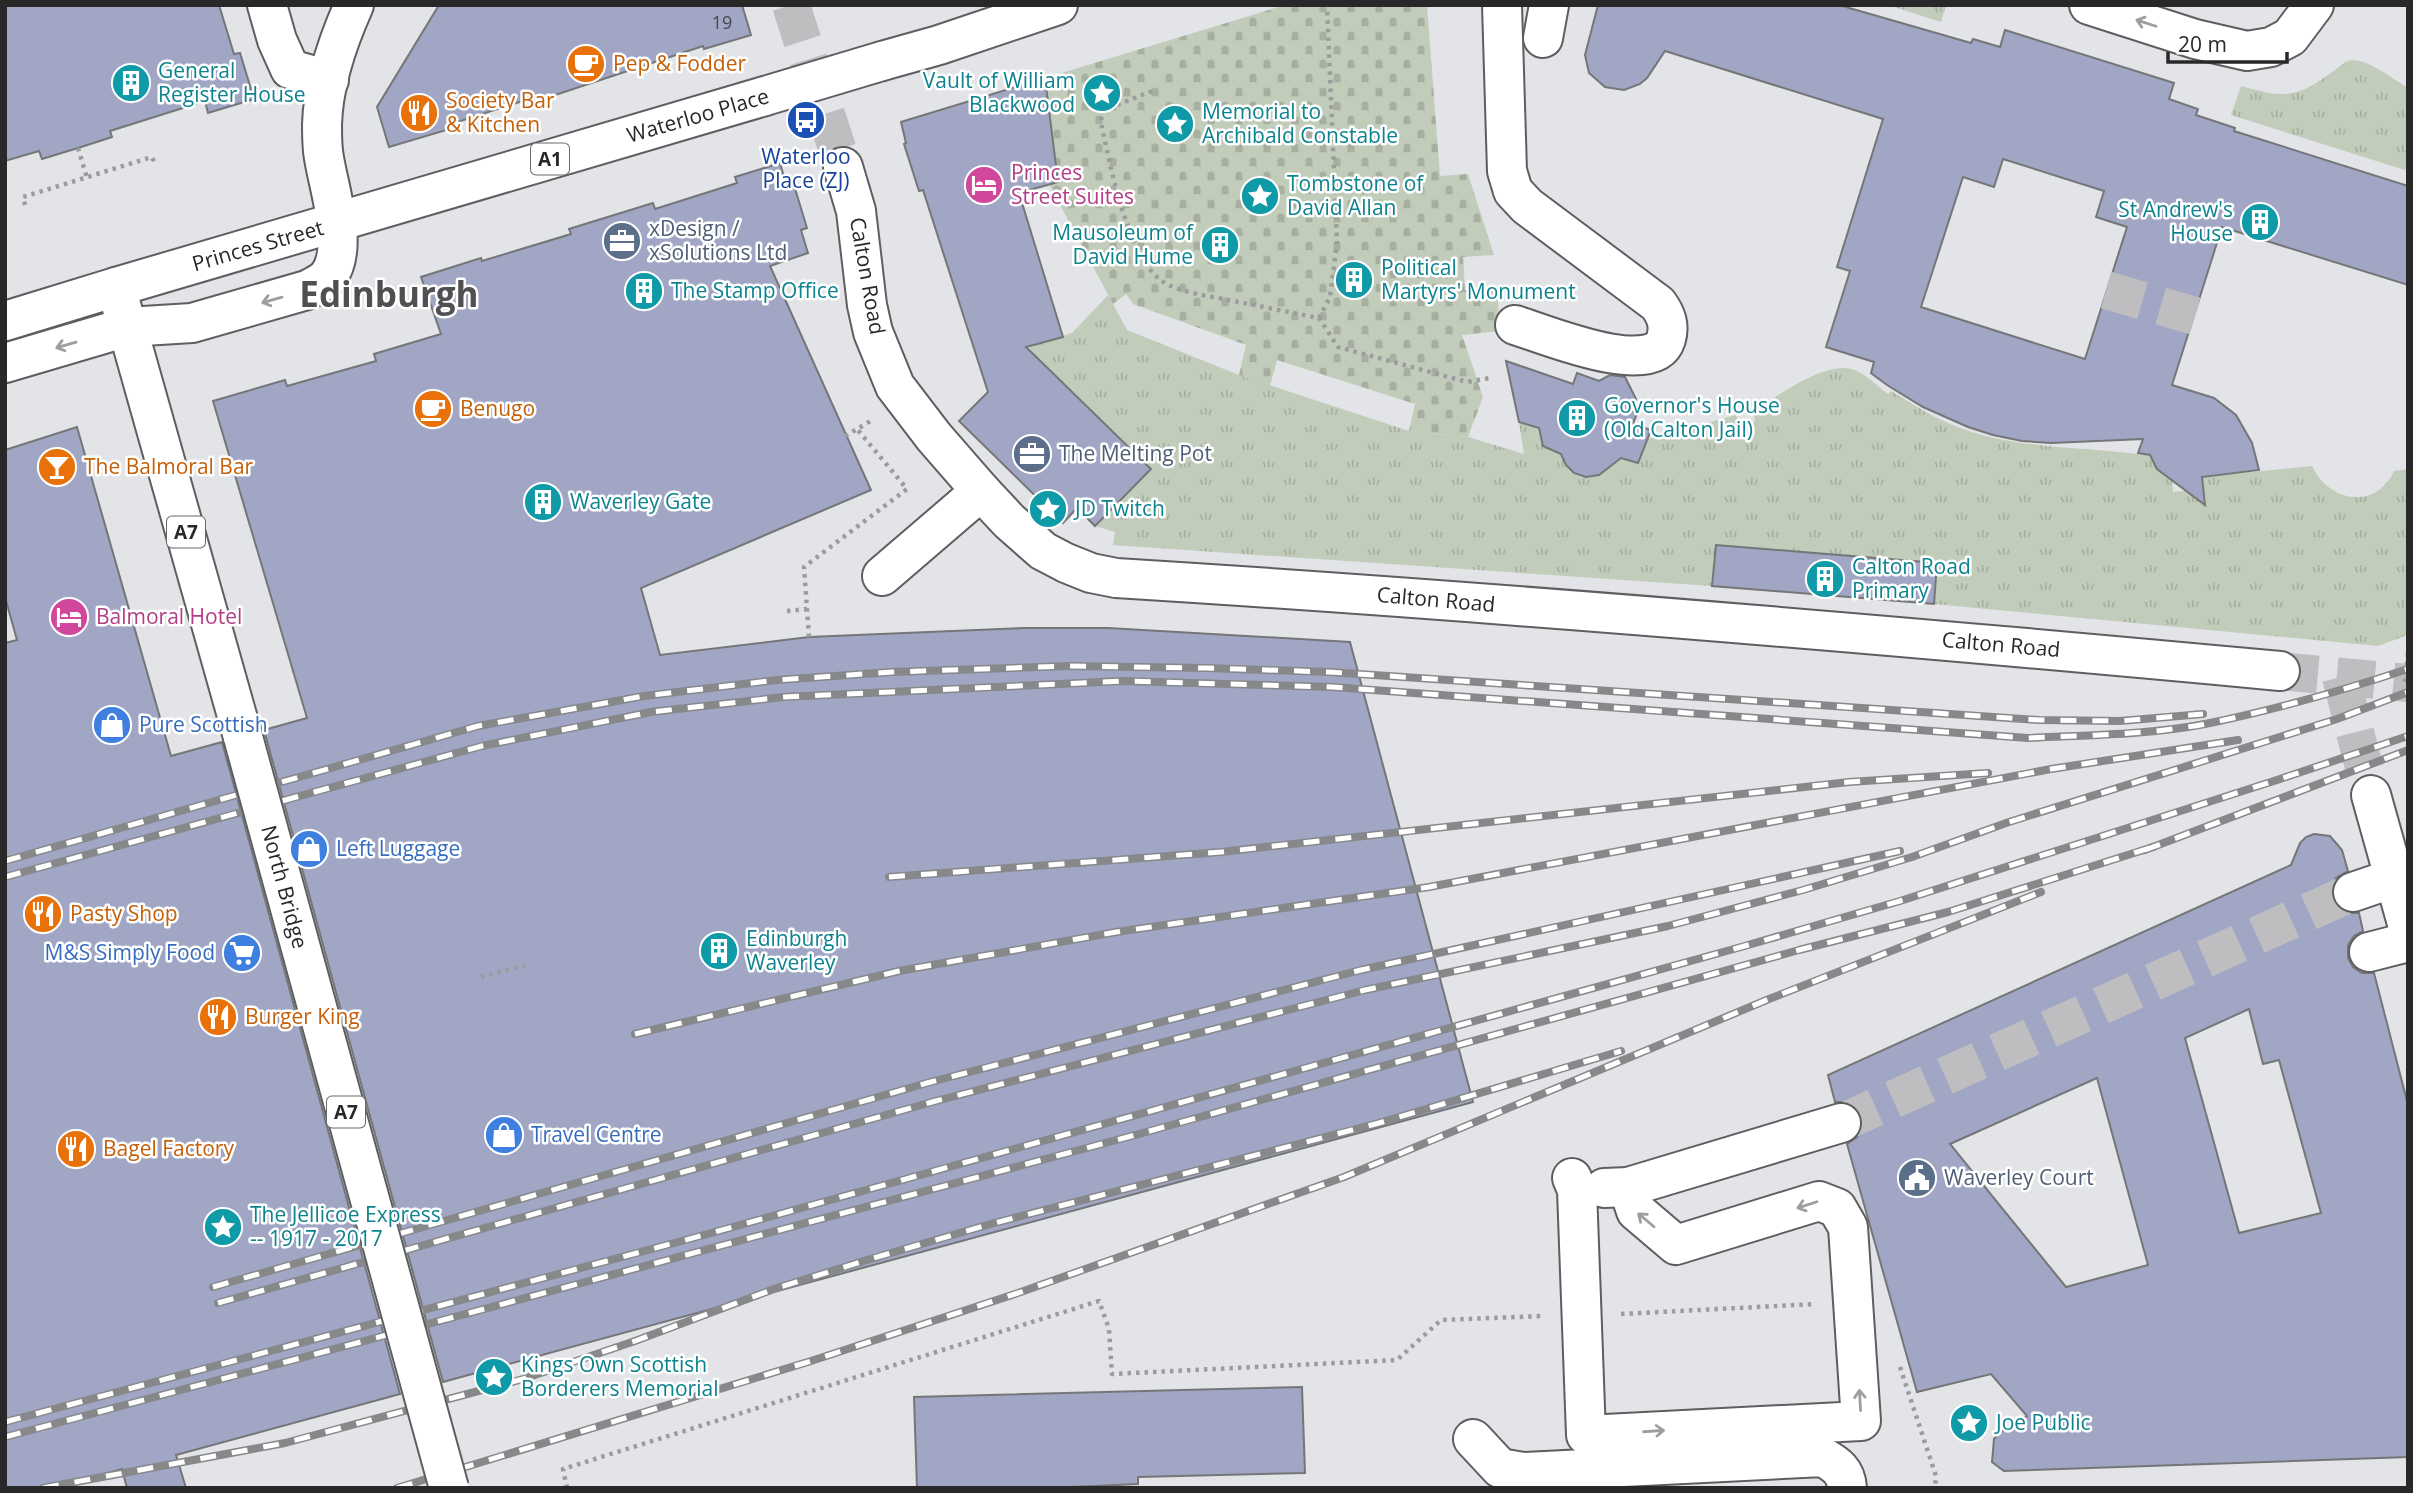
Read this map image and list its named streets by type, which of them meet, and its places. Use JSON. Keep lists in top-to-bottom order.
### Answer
{
  "streets": {
    "main road": [
      "Waterloo Place",
      "A1",
      "Princes Street",
      "Calton Road",
      "A7",
      "North Bridge"
    ]
  },
  "crossings": [
    ["Waterloo Place", "Princes Street"],
    ["Princes Street", "North Bridge"]
  ],
  "districts": ["Edinburgh"],
  "places": {
    "cafe": ["Pep & Fodder", "Benugo"],
    "building": [
      "General Register House",
      "St Andrew's House",
      "Mausoleum of David Hume",
      "Political Martyrs' Monument",
      "The Stamp Office",
      "Governor's House (Old Calton Jail)",
      "Waverley Gate",
      "Calton Road Primary",
      "Edinburgh Waverley"
    ],
    "place": [
      "Vault of William Blackwood",
      "Memorial to Archibald Constable",
      "Tombstone of David Allan",
      "JD Twitch",
      "The Jellicoe Express -- 1917 - 2017",
      "Kings Own Scottish Borderers Memorial",
      "Joe Public"
    ],
    "restaurant": [
      "Society Bar & Kitchen",
      "Pasty Shop",
      "Burger King",
      "Bagel Factory"
    ],
    "bus stop": ["Waterloo Place (ZJ)"],
    "hotel": ["Princes Street Suites", "Balmoral Hotel"],
    "office": ["xDesign / xSolutions Ltd", "The Melting Pot"],
    "bar": ["The Balmoral Bar"],
    "shop": ["Pure Scottish", "Left Luggage", "Travel Centre"],
    "supermarket": ["M&S Simply Food"],
    "public building": ["Waverley Court"]
  },
  "house_numbers": ["19"],
  "scale_bar": "20 m"
}
